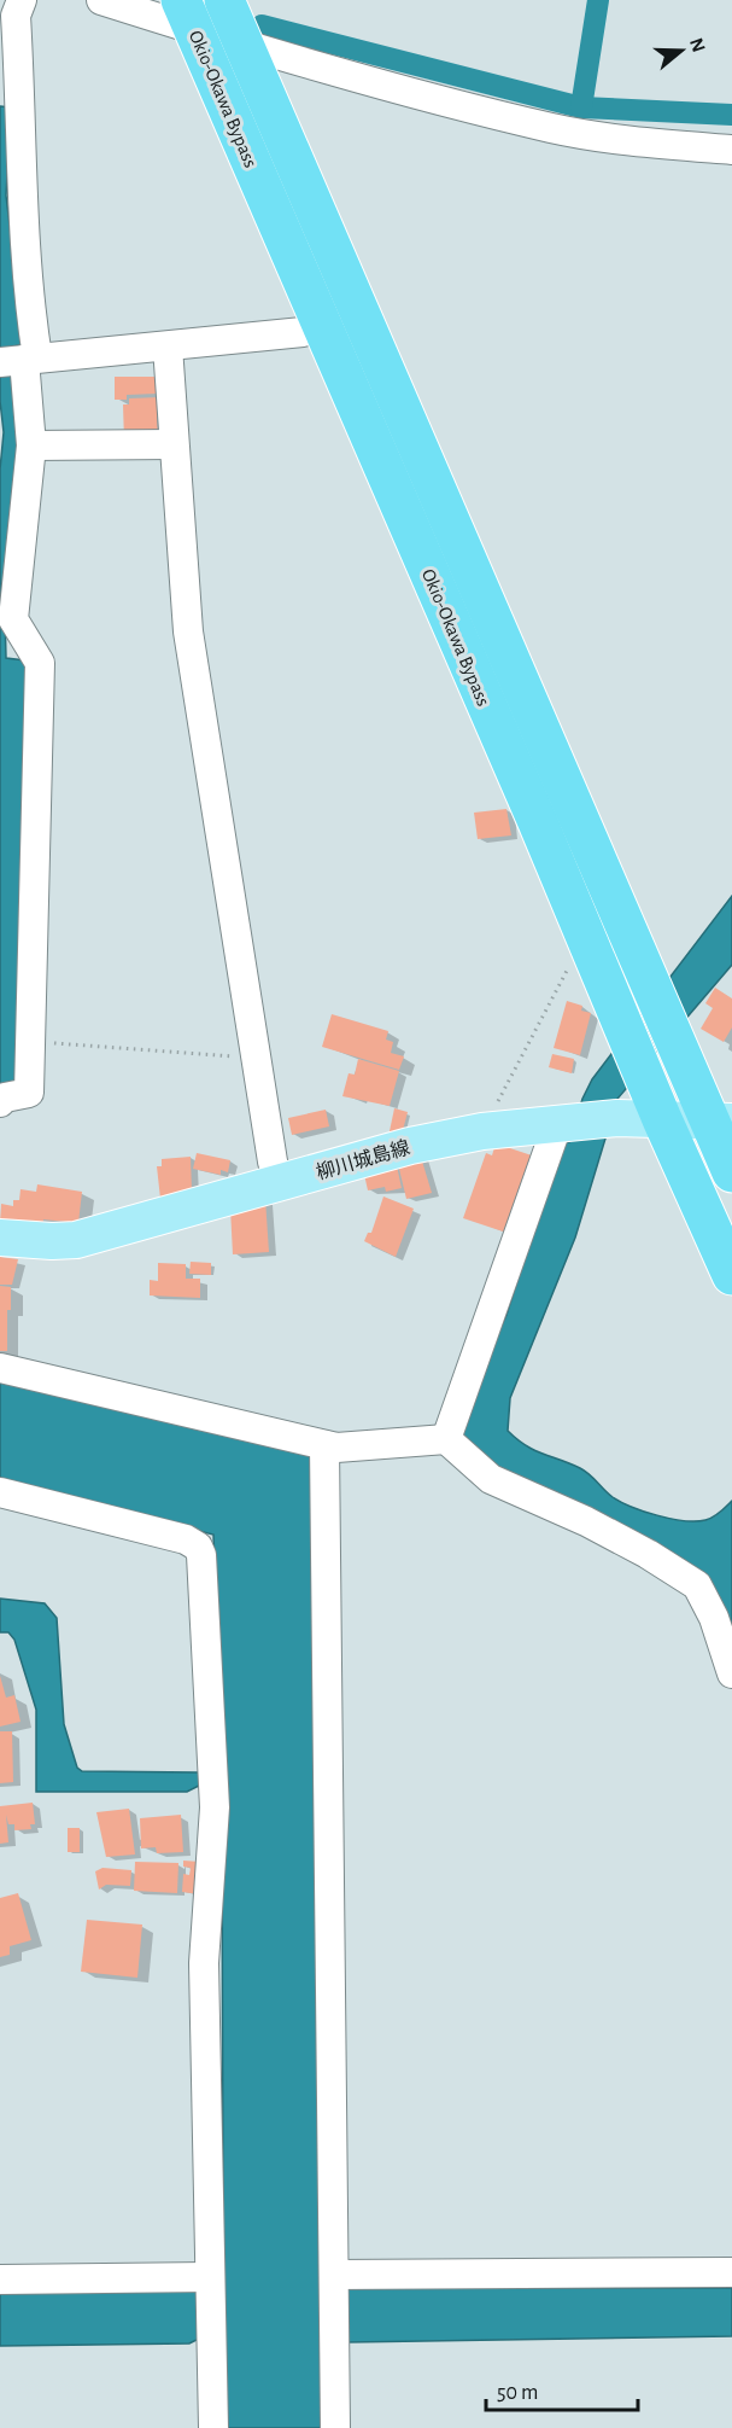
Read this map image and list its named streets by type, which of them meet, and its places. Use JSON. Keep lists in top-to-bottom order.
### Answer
{
  "streets": {
    "highway": ["Okio-Okawa Bypass"],
    "main road": ["柳川城島線"]
  },
  "crossings": [
    ["Okio-Okawa Bypass", "柳川城島線"]
  ],
  "scale_bar": "50 m",
  "north": "right"
}
